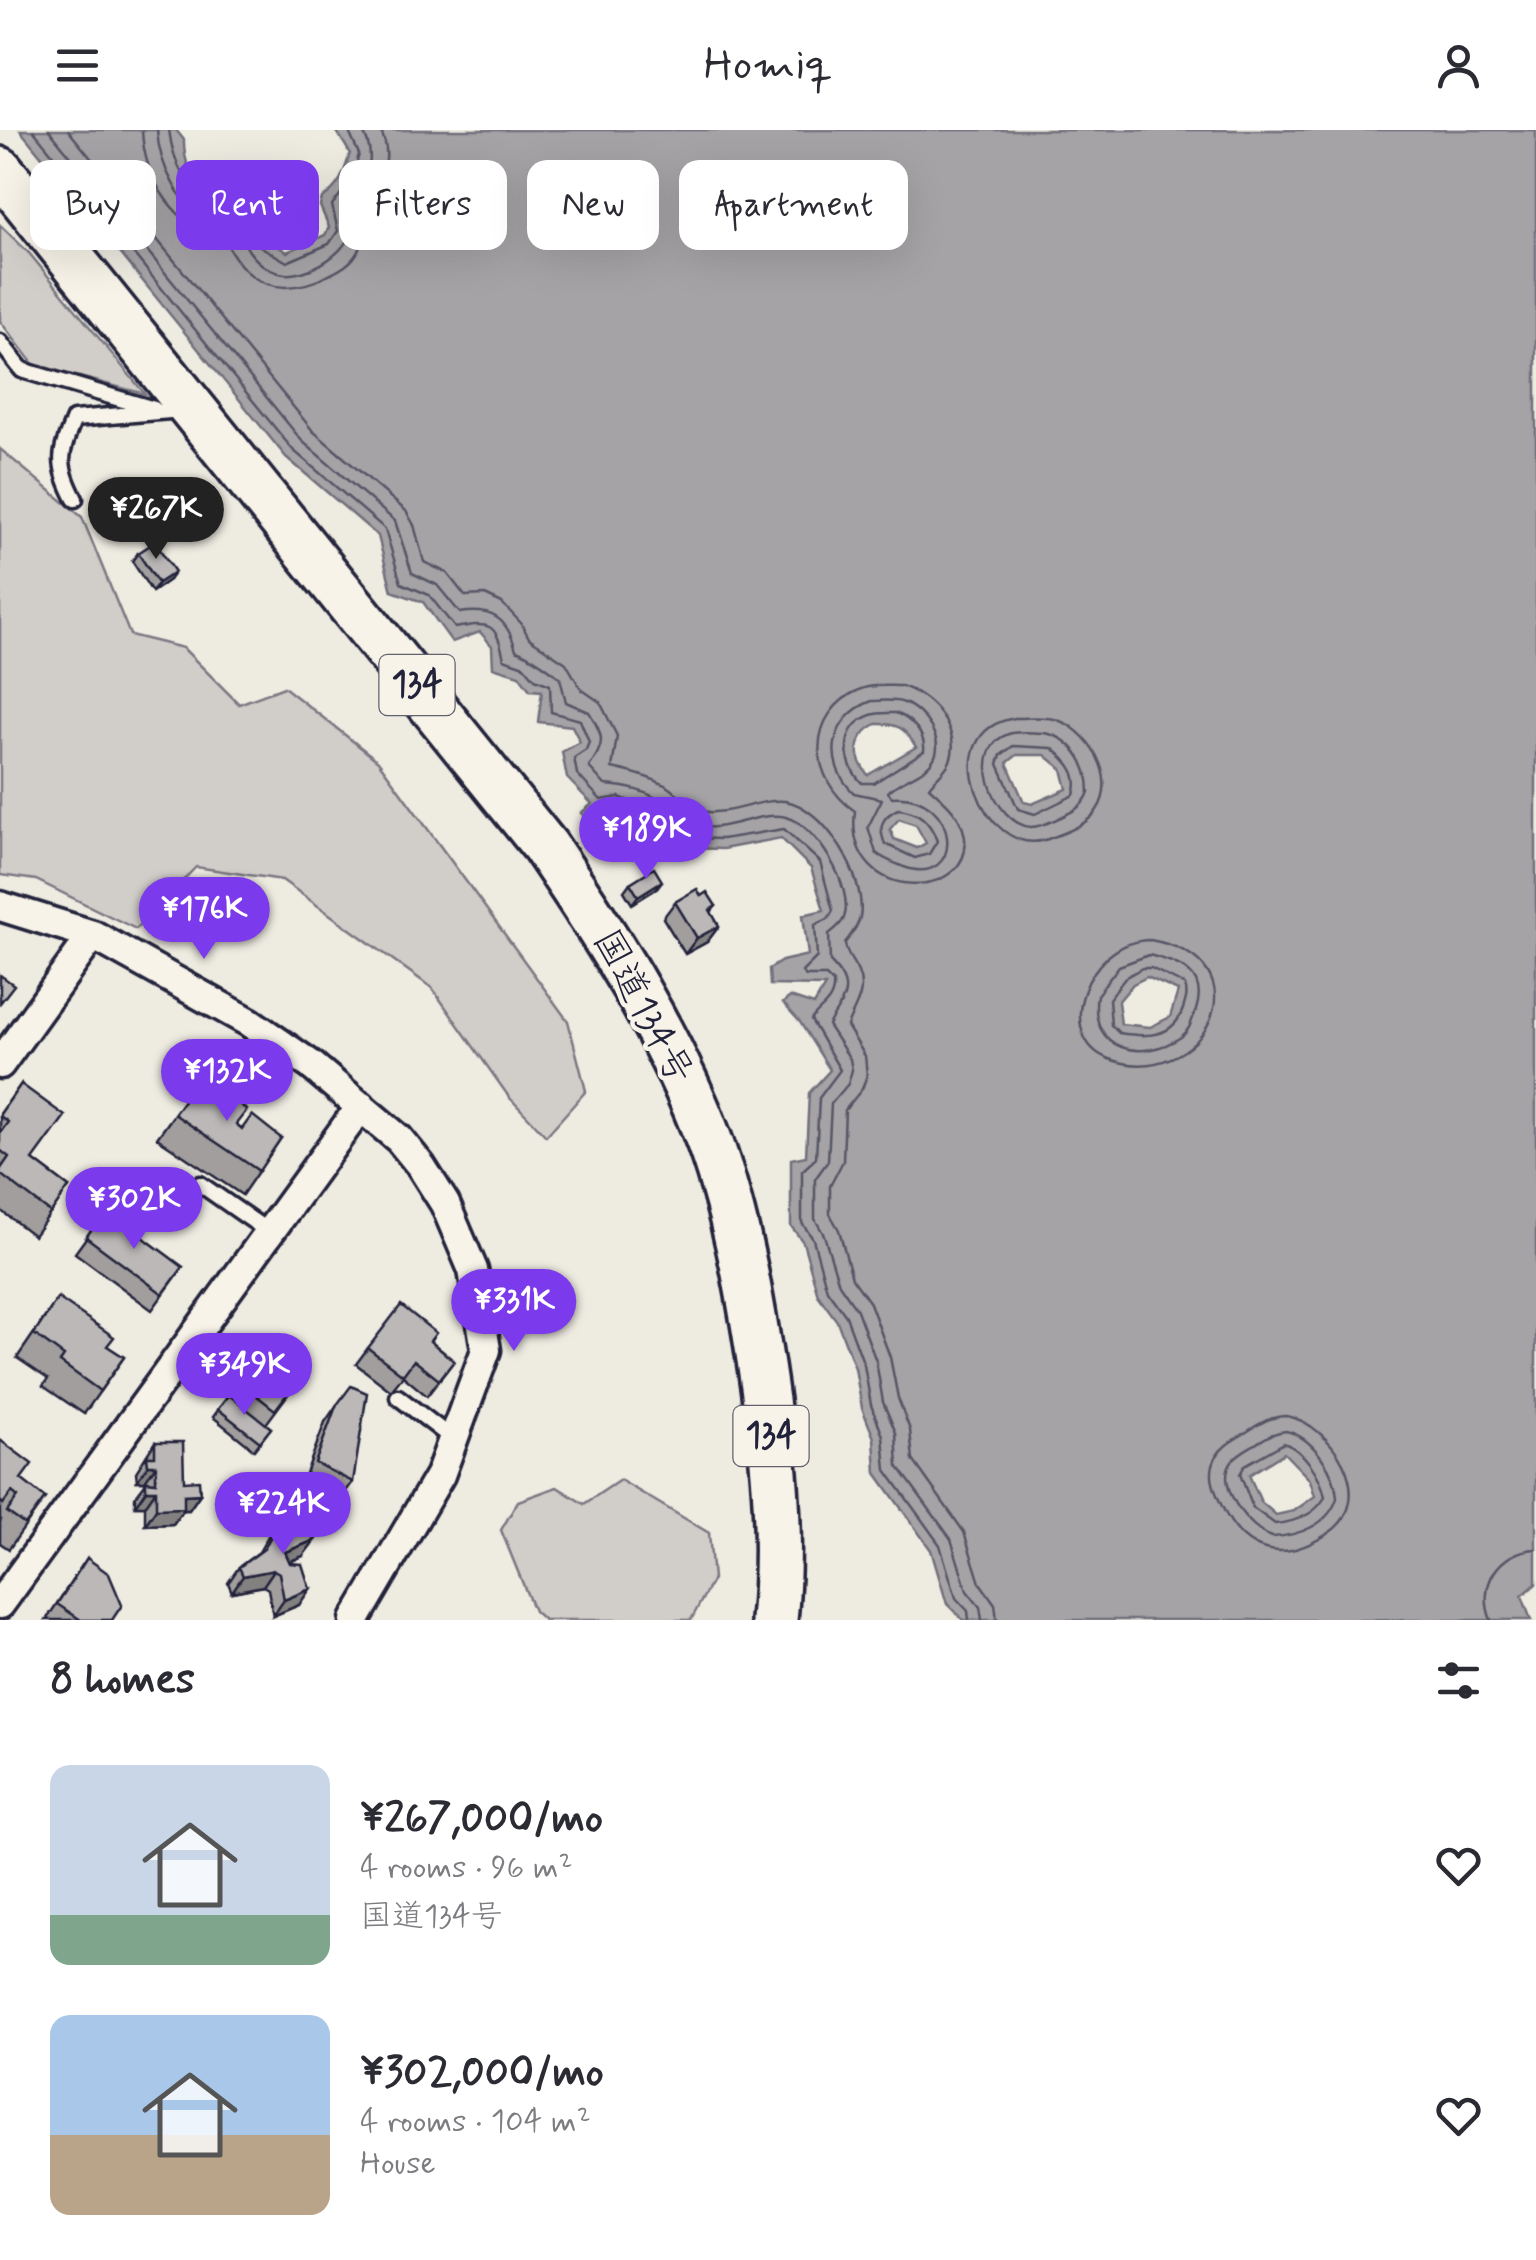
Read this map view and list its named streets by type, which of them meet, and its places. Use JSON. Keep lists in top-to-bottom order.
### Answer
{
  "streets": {
    "highway": ["134", "国道134号"]
  },
  "page": {
    "header": "Homiq",
    "chip": [
      "Buy",
      "Rent",
      "Filters",
      "New",
      "Apartment"
    ],
    "price": [
      "¥267K",
      "¥189K",
      "¥176K",
      "¥132K",
      "¥302K",
      "¥331K",
      "¥349K",
      "¥224K"
    ],
    "heading": "8 homes",
    "list": [
      {
        "name": "¥267,000/mo",
        "note": "4 rooms · 96 m² · 国道134号"
      },
      {
        "name": "¥302,000/mo",
        "note": "4 rooms · 104 m² · House"
      }
    ]
  }
}
